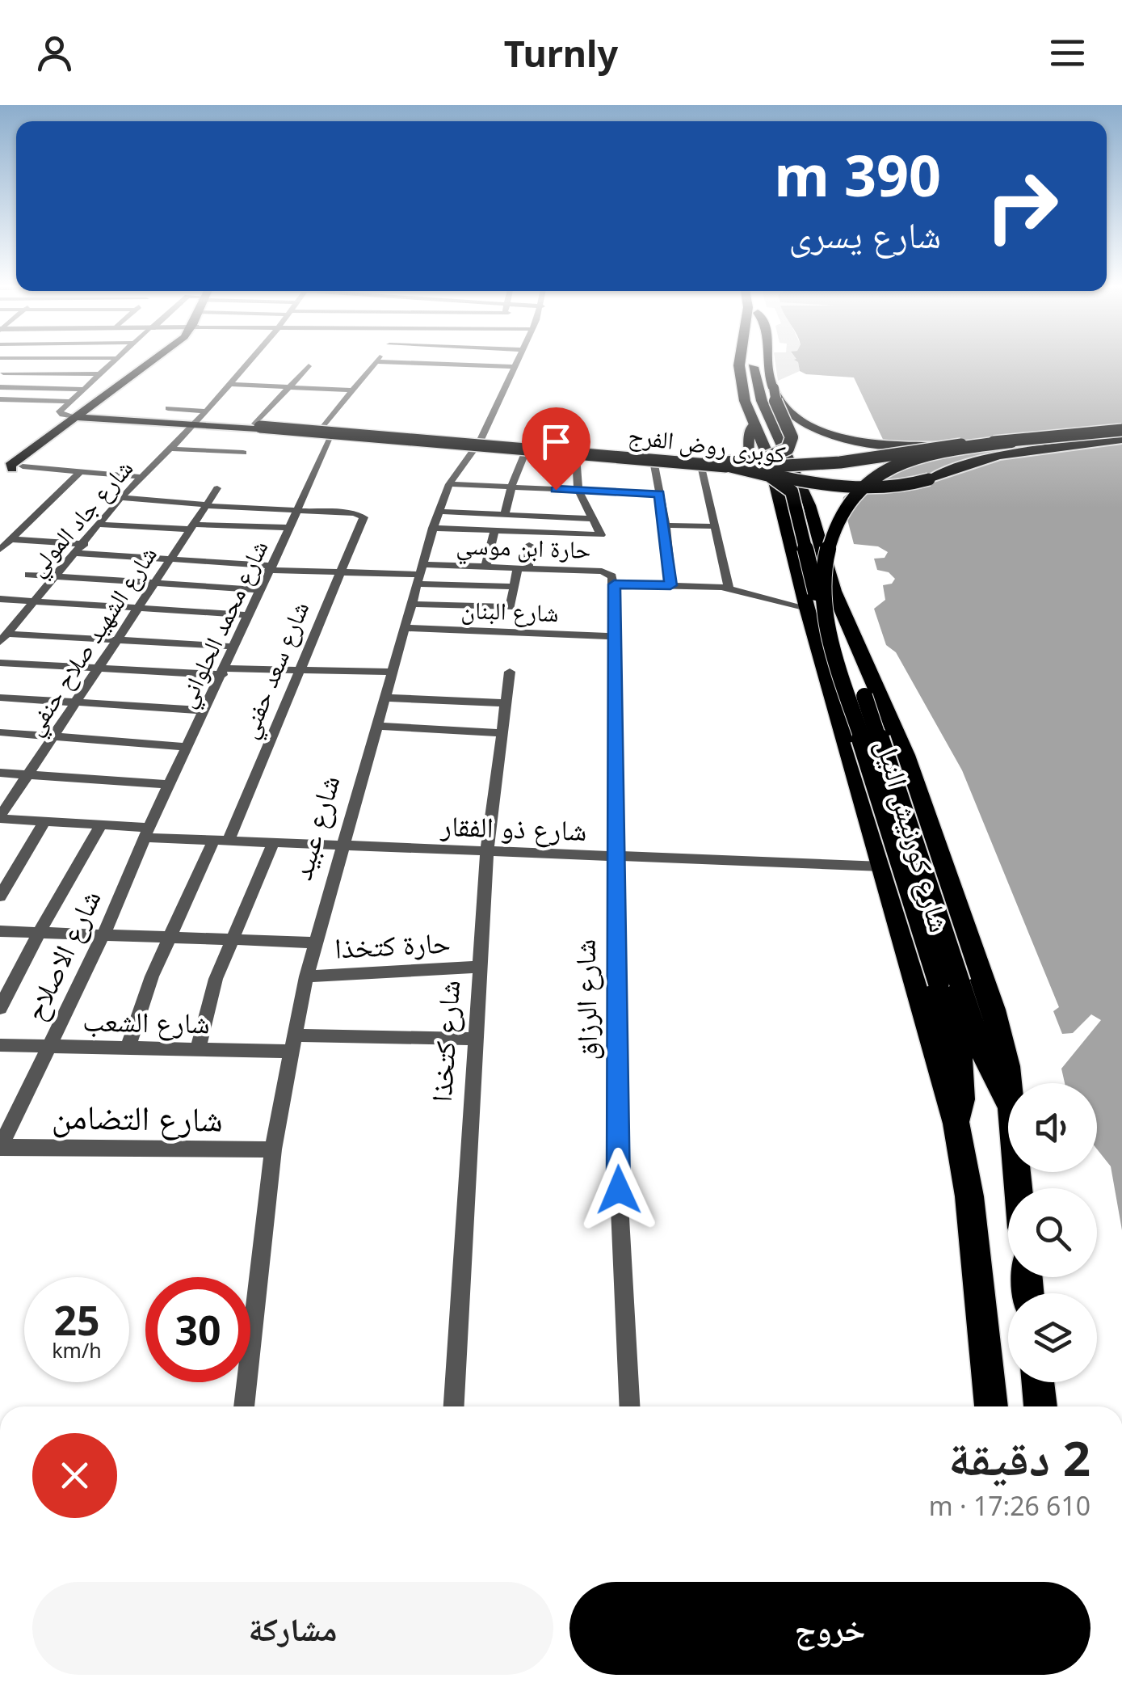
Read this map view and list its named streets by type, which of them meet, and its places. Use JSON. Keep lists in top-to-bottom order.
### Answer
{
  "streets": {
    "highway": ["شارع كورنيش النيل"],
    "main road": ["كوبرى روض الفرج"],
    "street": [
      "شارع جاد المولي",
      "حارة ابن موسي",
      "شارع البنان",
      "شارع محمد الحلواني",
      "شارع الشهيد صلاح حنفي",
      "شارع سعد حفني",
      "شارع عبيد",
      "شارع ذو الفقار",
      "حارة كتخذا",
      "شارع الاصلاح",
      "شارع الرزاق",
      "شارع الشعب",
      "شارع كتخذا",
      "شارع التضامن"
    ]
  },
  "crossings": [
    ["حارة ابن موسي", "شارع عبيد"],
    ["حارة ابن موسي", "شارع الرزاق"],
    ["شارع البنان", "شارع عبيد"],
    ["شارع البنان", "شارع الرزاق"],
    ["شارع محمد الحلواني", "شارع سعد حفني"],
    ["شارع محمد الحلواني", "شارع ذو الفقار"],
    ["شارع محمد الحلواني", "شارع الاصلاح"],
    ["شارع الشهيد صلاح حنفي", "شارع ذو الفقار"],
    ["شارع سعد حفني", "شارع ذو الفقار"],
    ["شارع سعد حفني", "شارع الشعب"],
    ["شارع عبيد", "شارع ذو الفقار"],
    ["شارع عبيد", "حارة كتخذا"],
    ["شارع عبيد", "شارع الشعب"],
    ["شارع عبيد", "شارع التضامن"],
    ["شارع ذو الفقار", "شارع كورنيش النيل"],
    ["شارع ذو الفقار", "شارع الاصلاح"],
    ["شارع ذو الفقار", "شارع الرزاق"],
    ["شارع ذو الفقار", "شارع كتخذا"],
    ["حارة كتخذا", "شارع كتخذا"],
    ["شارع الاصلاح", "شارع الشعب"],
    ["شارع الاصلاح", "شارع التضامن"],
    ["شارع الشعب", "شارع كتخذا"]
  ],
  "page": {
    "header": "Turnly",
    "turn": ["390 m", "شارع يسرى"],
    "speed": "25 km/h",
    "limit": "30",
    "heading": ["2 دقيقة", "610 m · 17:26"],
    "buttons": ["خروج", "مشاركة"]
  }
}
